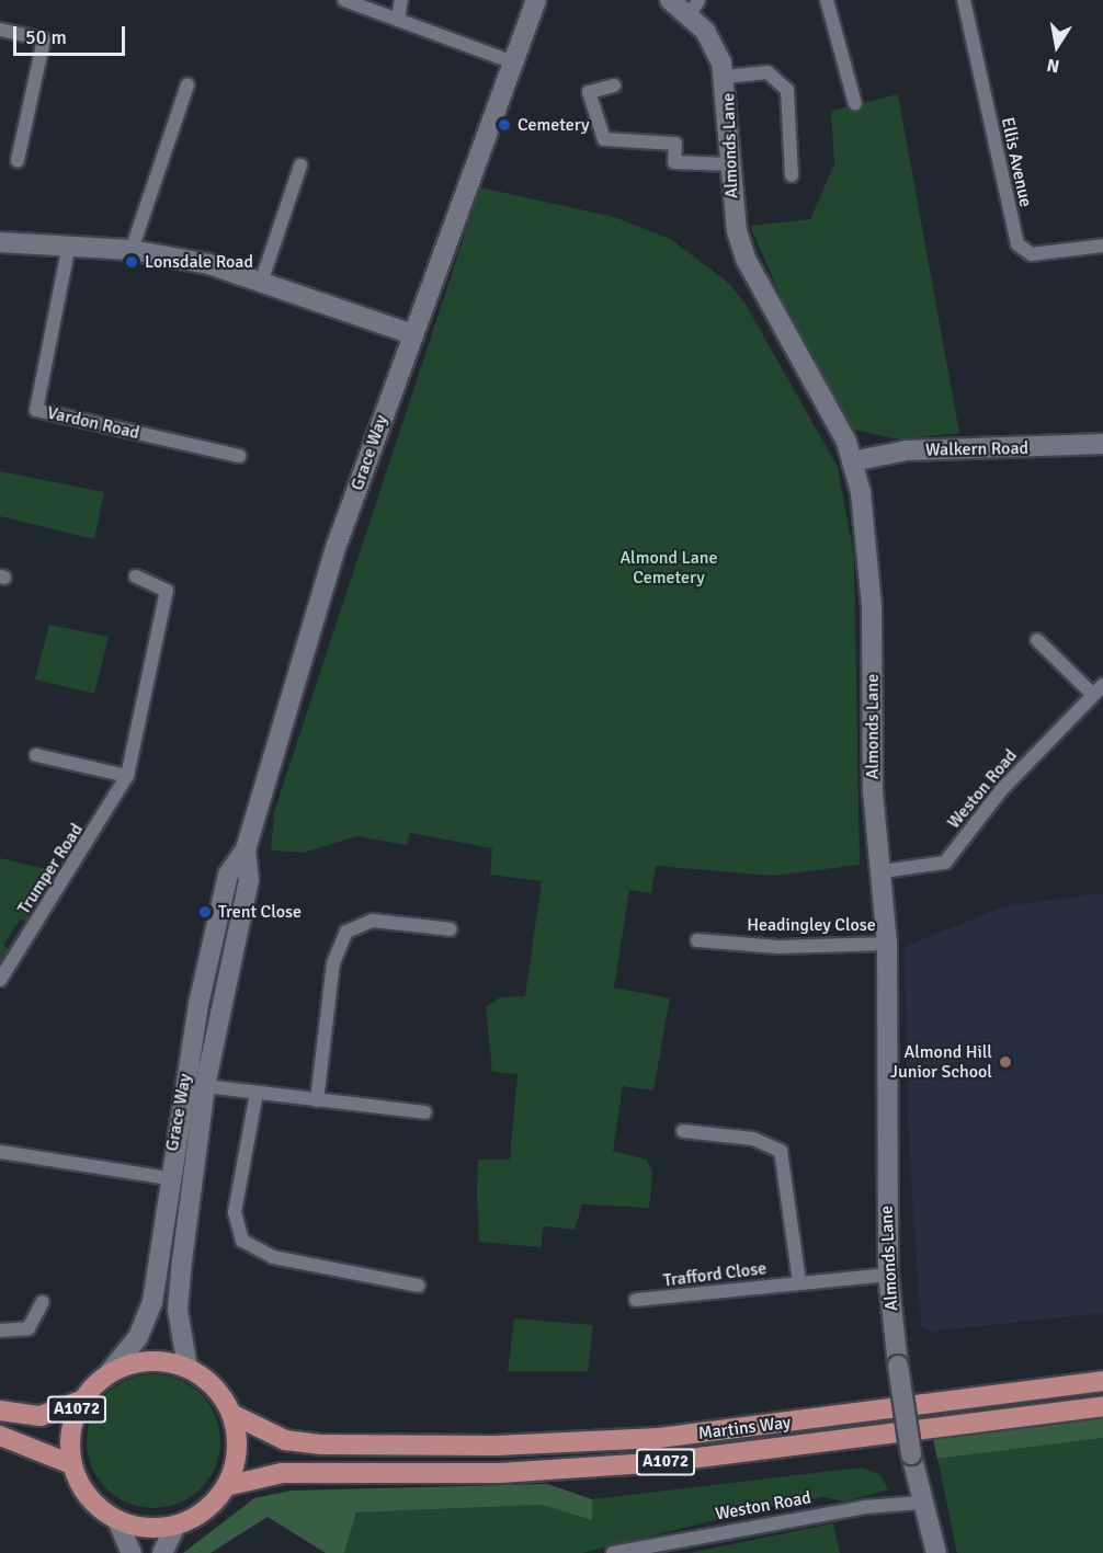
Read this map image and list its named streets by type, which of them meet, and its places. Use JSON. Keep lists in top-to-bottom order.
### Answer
{
  "streets": {
    "main road": ["A1072", "Martins Way"],
    "street": [
      "Almonds Lane",
      "Ellis Avenue",
      "Vardon Road",
      "Walkern Road",
      "Grace Way",
      "Weston Road",
      "Trumper Road",
      "Headingley Close",
      "Trafford Close"
    ]
  },
  "crossings": [
    ["Almonds Lane", "Walkern Road"],
    ["Almonds Lane", "Weston Road"],
    ["Almonds Lane", "Headingley Close"],
    ["Almonds Lane", "Trafford Close"],
    ["Grace Way", "A1072"],
    ["Grace Way", "Martins Way"],
    ["A1072", "Martins Way"]
  ],
  "parks": ["Almond Lane Cemetery"],
  "places": [
    "Cemetery",
    "Lonsdale Road",
    "Trent Close",
    "Almond Hill Junior School"
  ],
  "scale_bar": "50 m",
  "north": "bottom"
}
